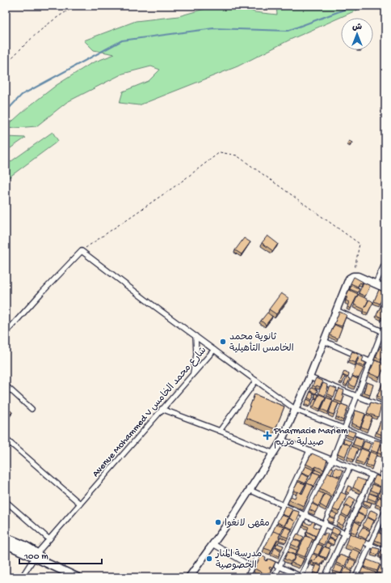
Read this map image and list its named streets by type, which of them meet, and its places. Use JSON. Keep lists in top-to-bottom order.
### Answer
{
  "streets": {
    "street": ["Avenue Mohammed V شارع محمد الخامس"]
  },
  "places": {
    "other": ["ثانوية محمد الخامس التأهيلية", "مقهى لانغوا", "مدرسة المنار الخصوصية"],
    "health": ["Pharmacie Mariem صيدلية مريم"]
  },
  "scale_bar": "100 m",
  "north": "top"
}
